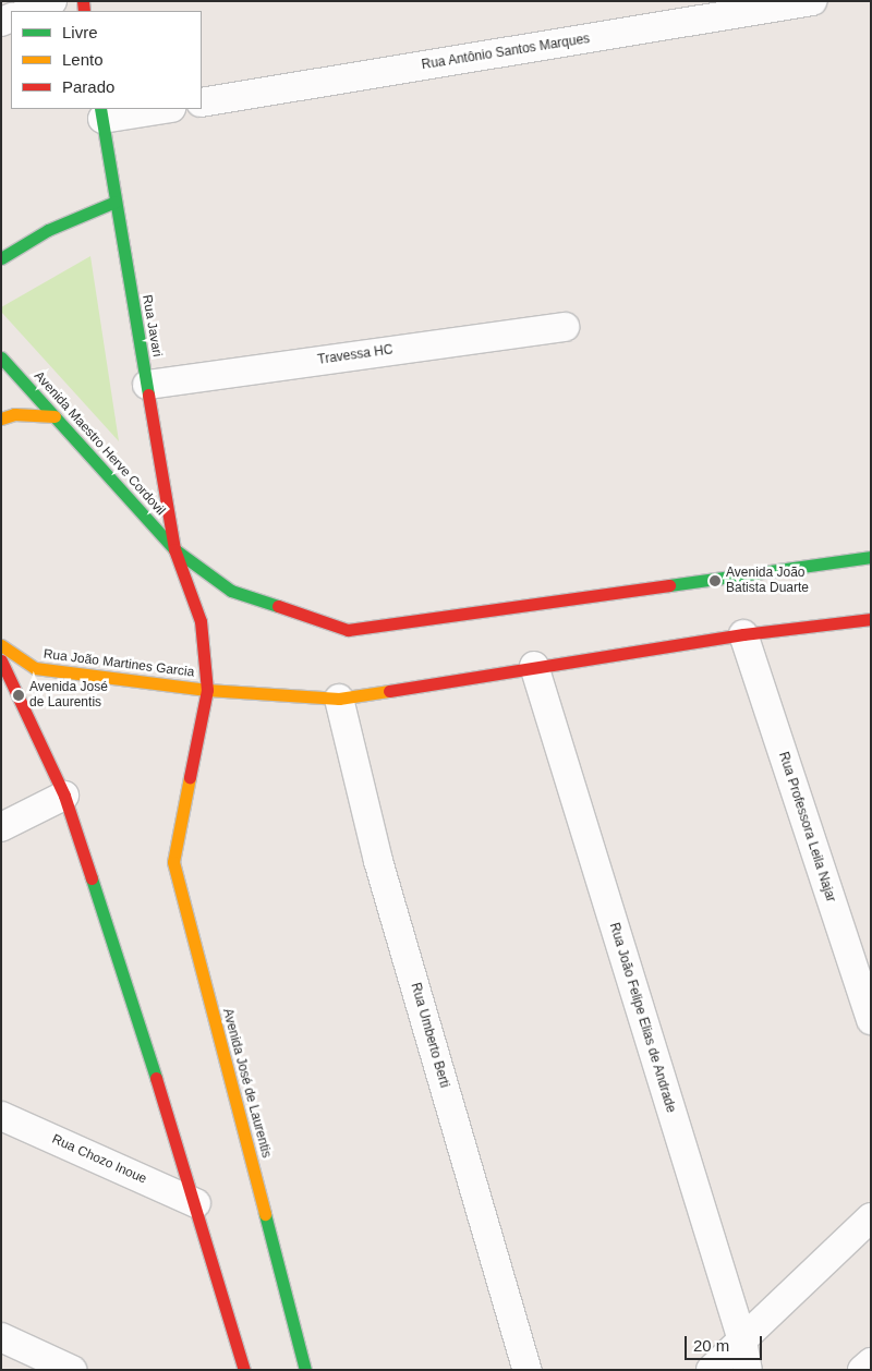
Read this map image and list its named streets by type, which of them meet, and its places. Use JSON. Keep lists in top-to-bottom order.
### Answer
{
  "streets": {
    "street": [
      "Rua Antônio Santos Marques",
      "Rua Javari",
      "Travessa HC",
      "Avenida Maestro Herve Cordovil",
      "Rua João Martines Garcia",
      "Rua Professora Leila Najar",
      "Rua João Felipe Elias de Andrade",
      "Rua Umberto Berti",
      "Avenida José de Laurentis",
      "Rua Chozo Inoue"
    ]
  },
  "crossings": [
    ["Rua Javari", "Travessa HC"],
    ["Rua Javari", "Avenida Maestro Herve Cordovil"],
    ["Rua Javari", "Avenida José de Laurentis"],
    ["Avenida Maestro Herve Cordovil", "Avenida José de Laurentis"],
    ["Rua João Martines Garcia", "Avenida José de Laurentis"]
  ],
  "places": ["Avenida João Batista Duarte", "Avenida José de Laurentis"],
  "legend": ["Livre", "Lento", "Parado"],
  "scale_bar": "20 m"
}
